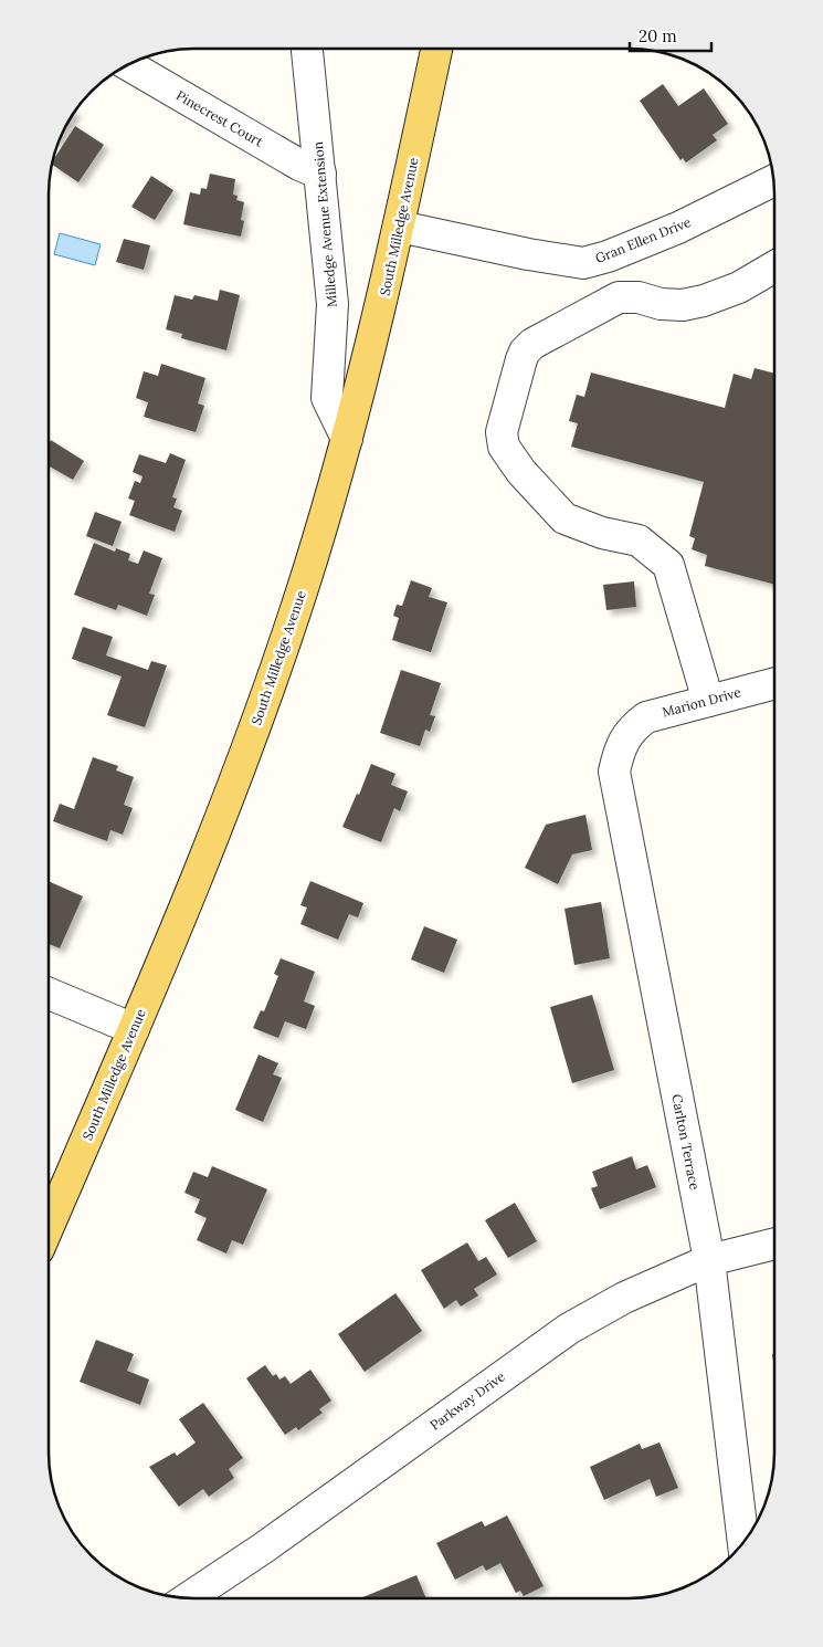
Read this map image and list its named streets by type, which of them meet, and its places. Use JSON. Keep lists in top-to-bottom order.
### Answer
{
  "streets": {
    "main road": ["South Milledge Avenue"],
    "street": [
      "Pinecrest Court",
      "Milledge Avenue Extension",
      "Gran Ellen Drive",
      "Marion Drive",
      "Carlton Terrace",
      "Parkway Drive"
    ]
  },
  "crossings": [
    ["Pinecrest Court", "Milledge Avenue Extension"],
    ["Milledge Avenue Extension", "South Milledge Avenue"],
    ["South Milledge Avenue", "Gran Ellen Drive"],
    ["Marion Drive", "Carlton Terrace"],
    ["Carlton Terrace", "Parkway Drive"]
  ],
  "scale_bar": "20 m"
}
